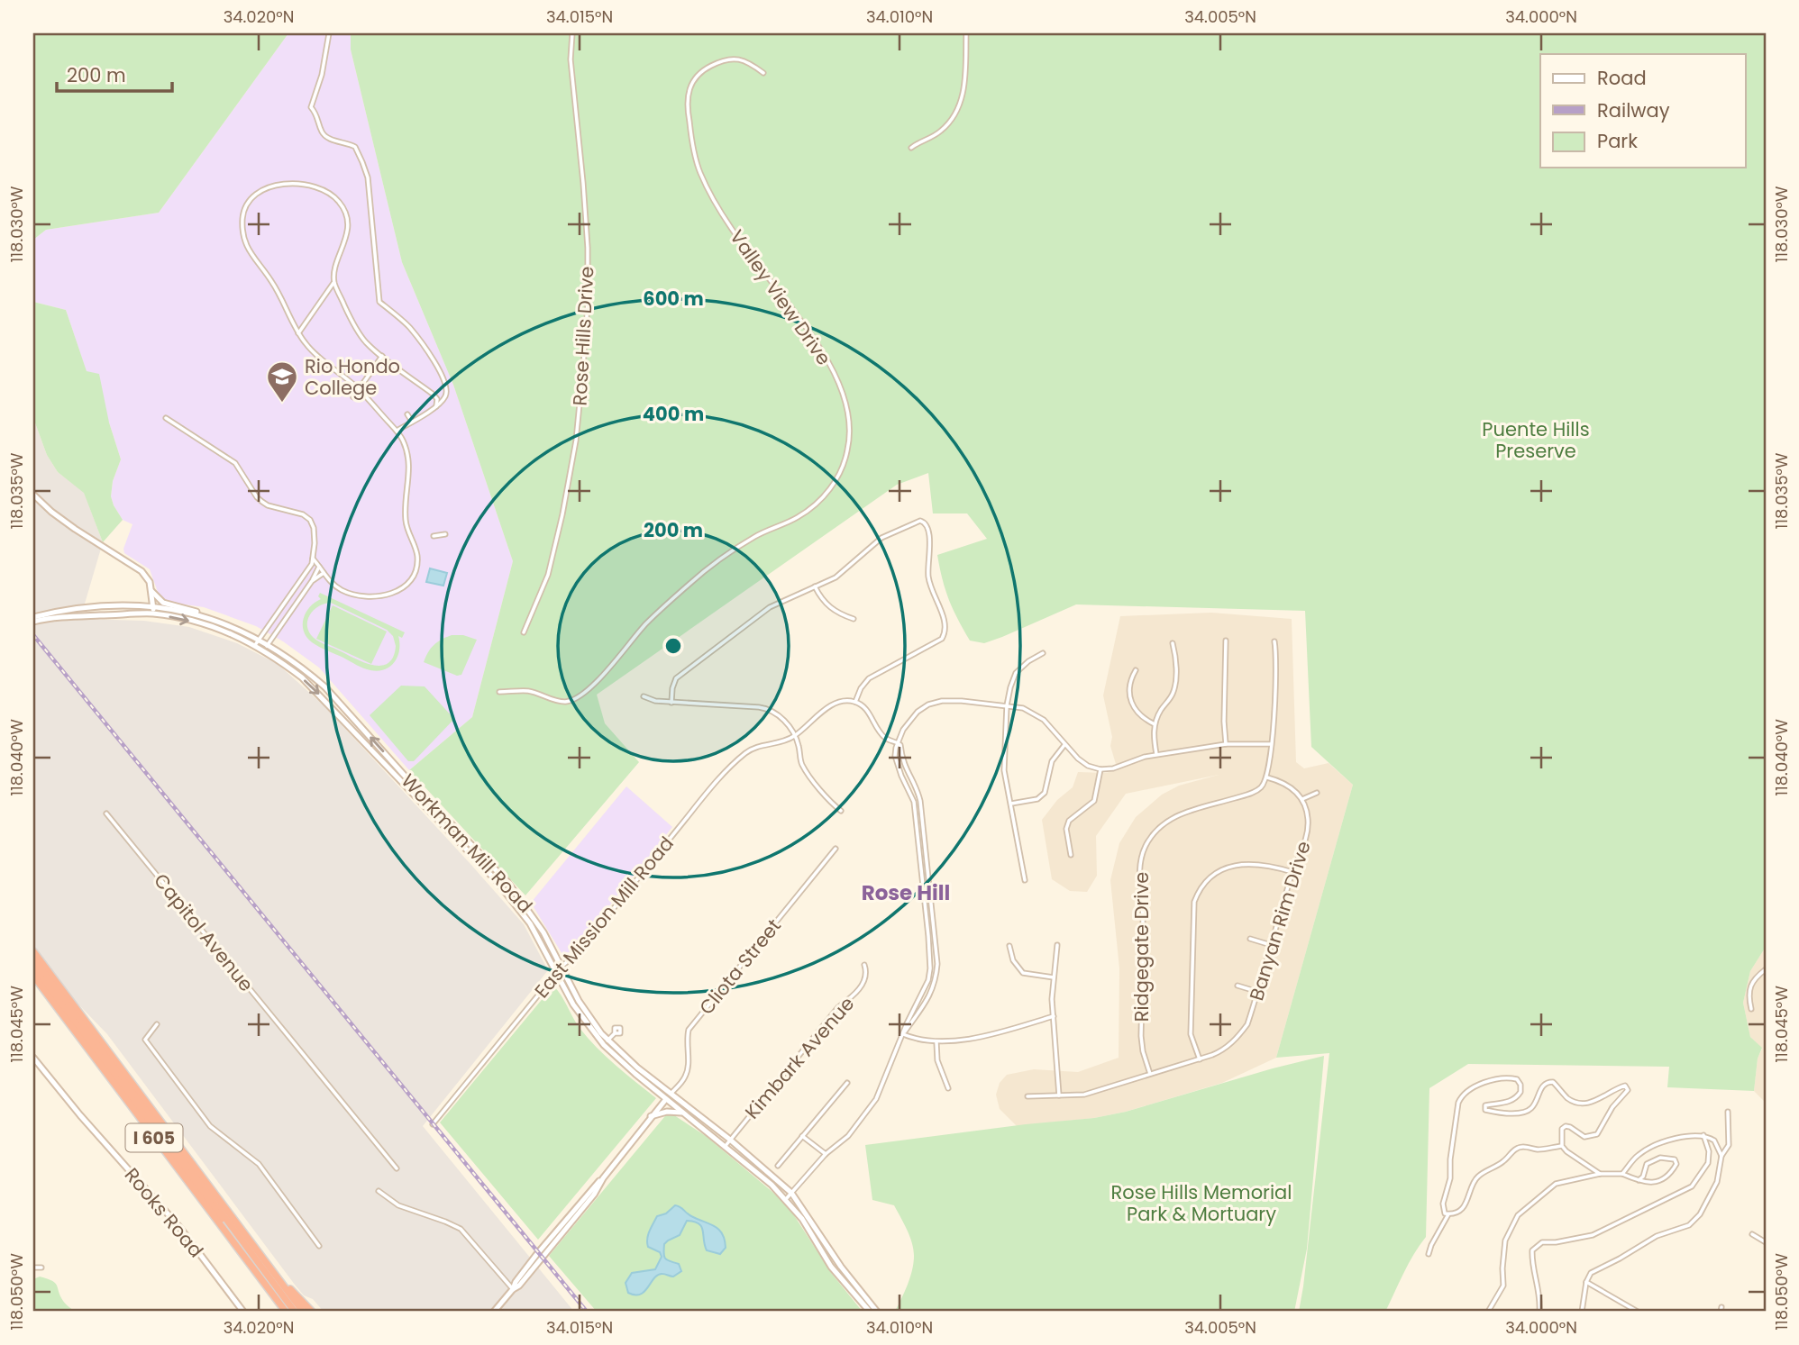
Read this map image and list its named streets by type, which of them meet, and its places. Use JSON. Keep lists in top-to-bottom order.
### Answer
{
  "streets": {
    "highway": ["I 605"],
    "main road": ["Workman Mill Road", "Rooks Road"],
    "street": [
      "Valley View Drive",
      "Rose Hills Drive",
      "East Mission Mill Road",
      "Banyan Rim Drive",
      "Capitol Avenue",
      "Ridgegate Drive",
      "Cliota Street",
      "Kimbark Avenue"
    ]
  },
  "crossings": [
    ["Workman Mill Road", "East Mission Mill Road"],
    ["Workman Mill Road", "Cliota Street"],
    ["Workman Mill Road", "Kimbark Avenue"],
    ["Banyan Rim Drive", "Ridgegate Drive"]
  ],
  "districts": ["Rose Hill"],
  "parks": ["Puente Hills Preserve", "Rose Hills Memorial Park & Mortuary"],
  "places": {
    "school or university": ["Rio Hondo College"]
  },
  "legend": ["Road", "Railway", "Park"],
  "scale_bar": "200 m",
  "coordinates": [
    "34.020°N",
    "34.015°N",
    "34.010°N",
    "34.005°N",
    "34.000°N",
    "118.030°W",
    "118.035°W",
    "118.040°W",
    "118.045°W",
    "118.050°W"
  ],
  "rings": ["600 m", "400 m", "200 m"]
}
